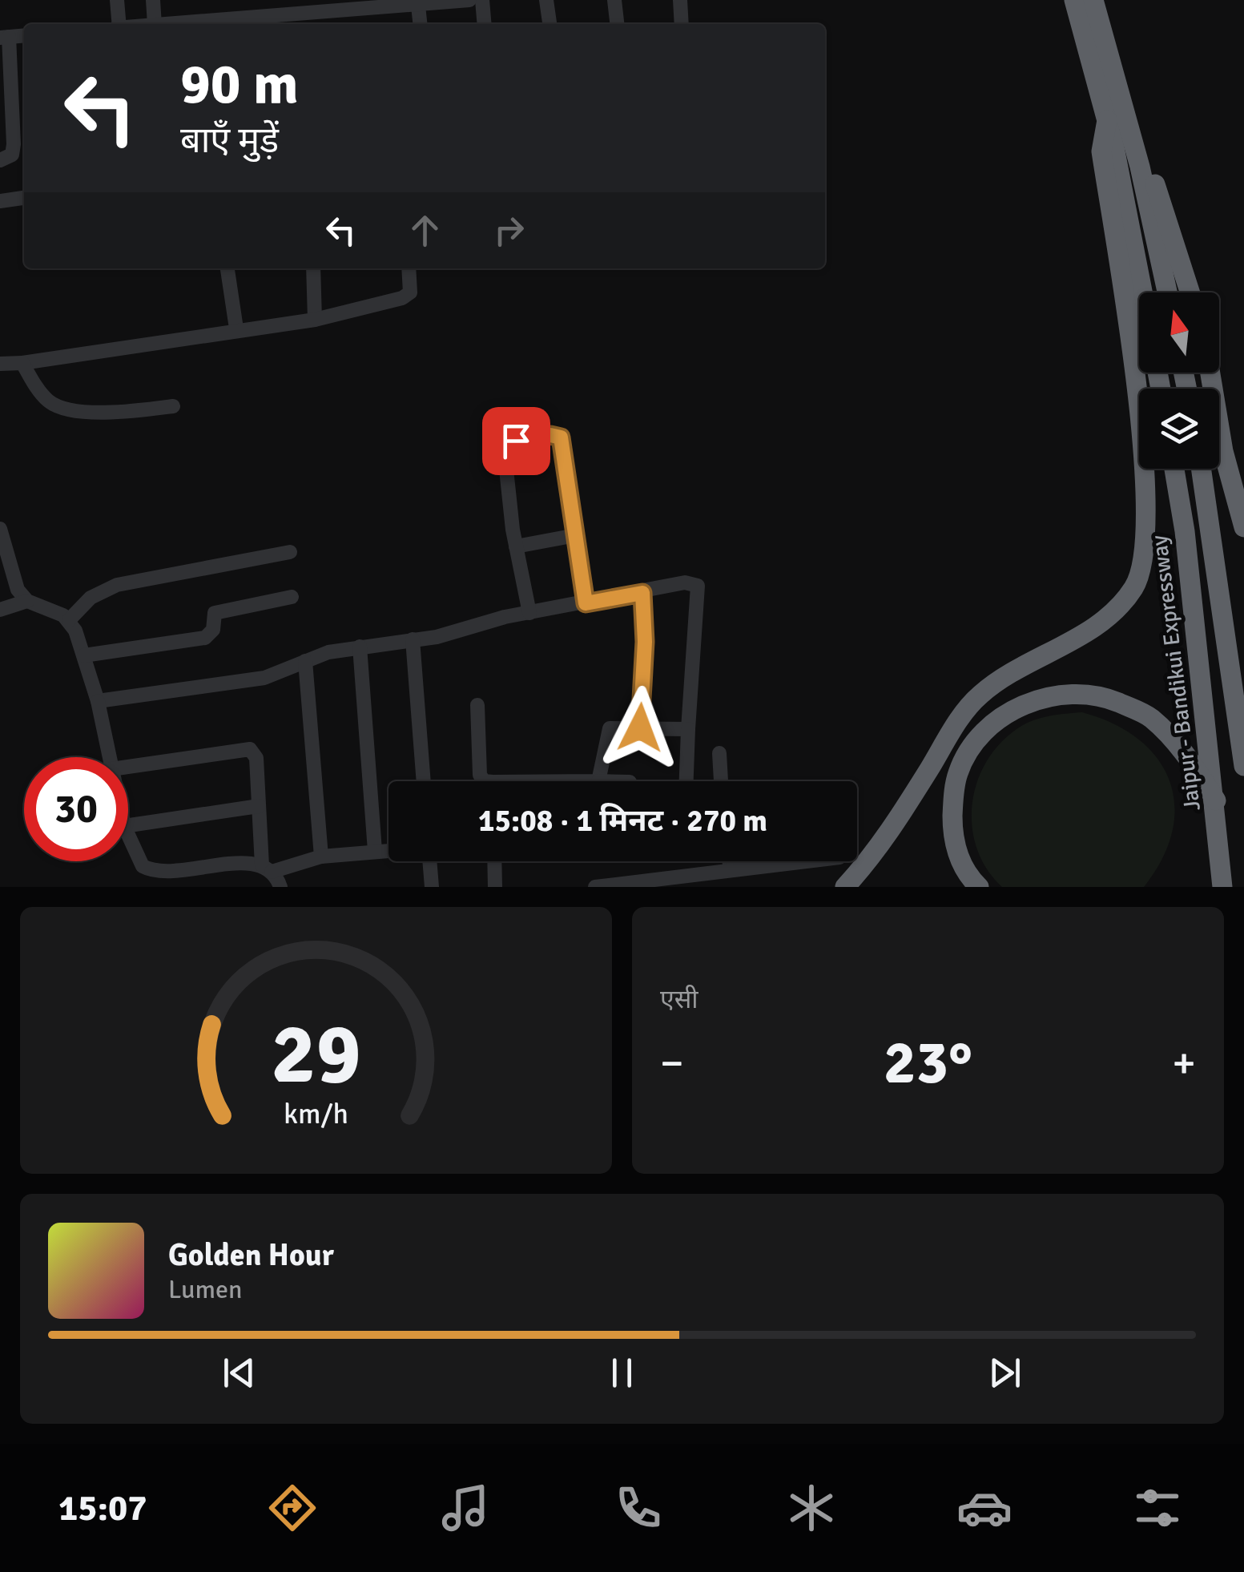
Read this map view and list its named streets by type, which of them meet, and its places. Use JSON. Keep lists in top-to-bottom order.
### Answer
{
  "streets": {
    "highway": ["Jaipur - Bandikui Expressway"]
  },
  "north": "top",
  "page": {
    "turn": ["90 m", "बाएँ मुड़ें"],
    "limit": "30",
    "trip": "15:08 · 1 मिनट · 270 m",
    "tile": "एसी",
    "heat": ["−", "23°", "+"],
    "song": ["Golden Hour", "Lumen"],
    "tabs": "15:07",
    "gauge": ["29", "km/h"]
  }
}
